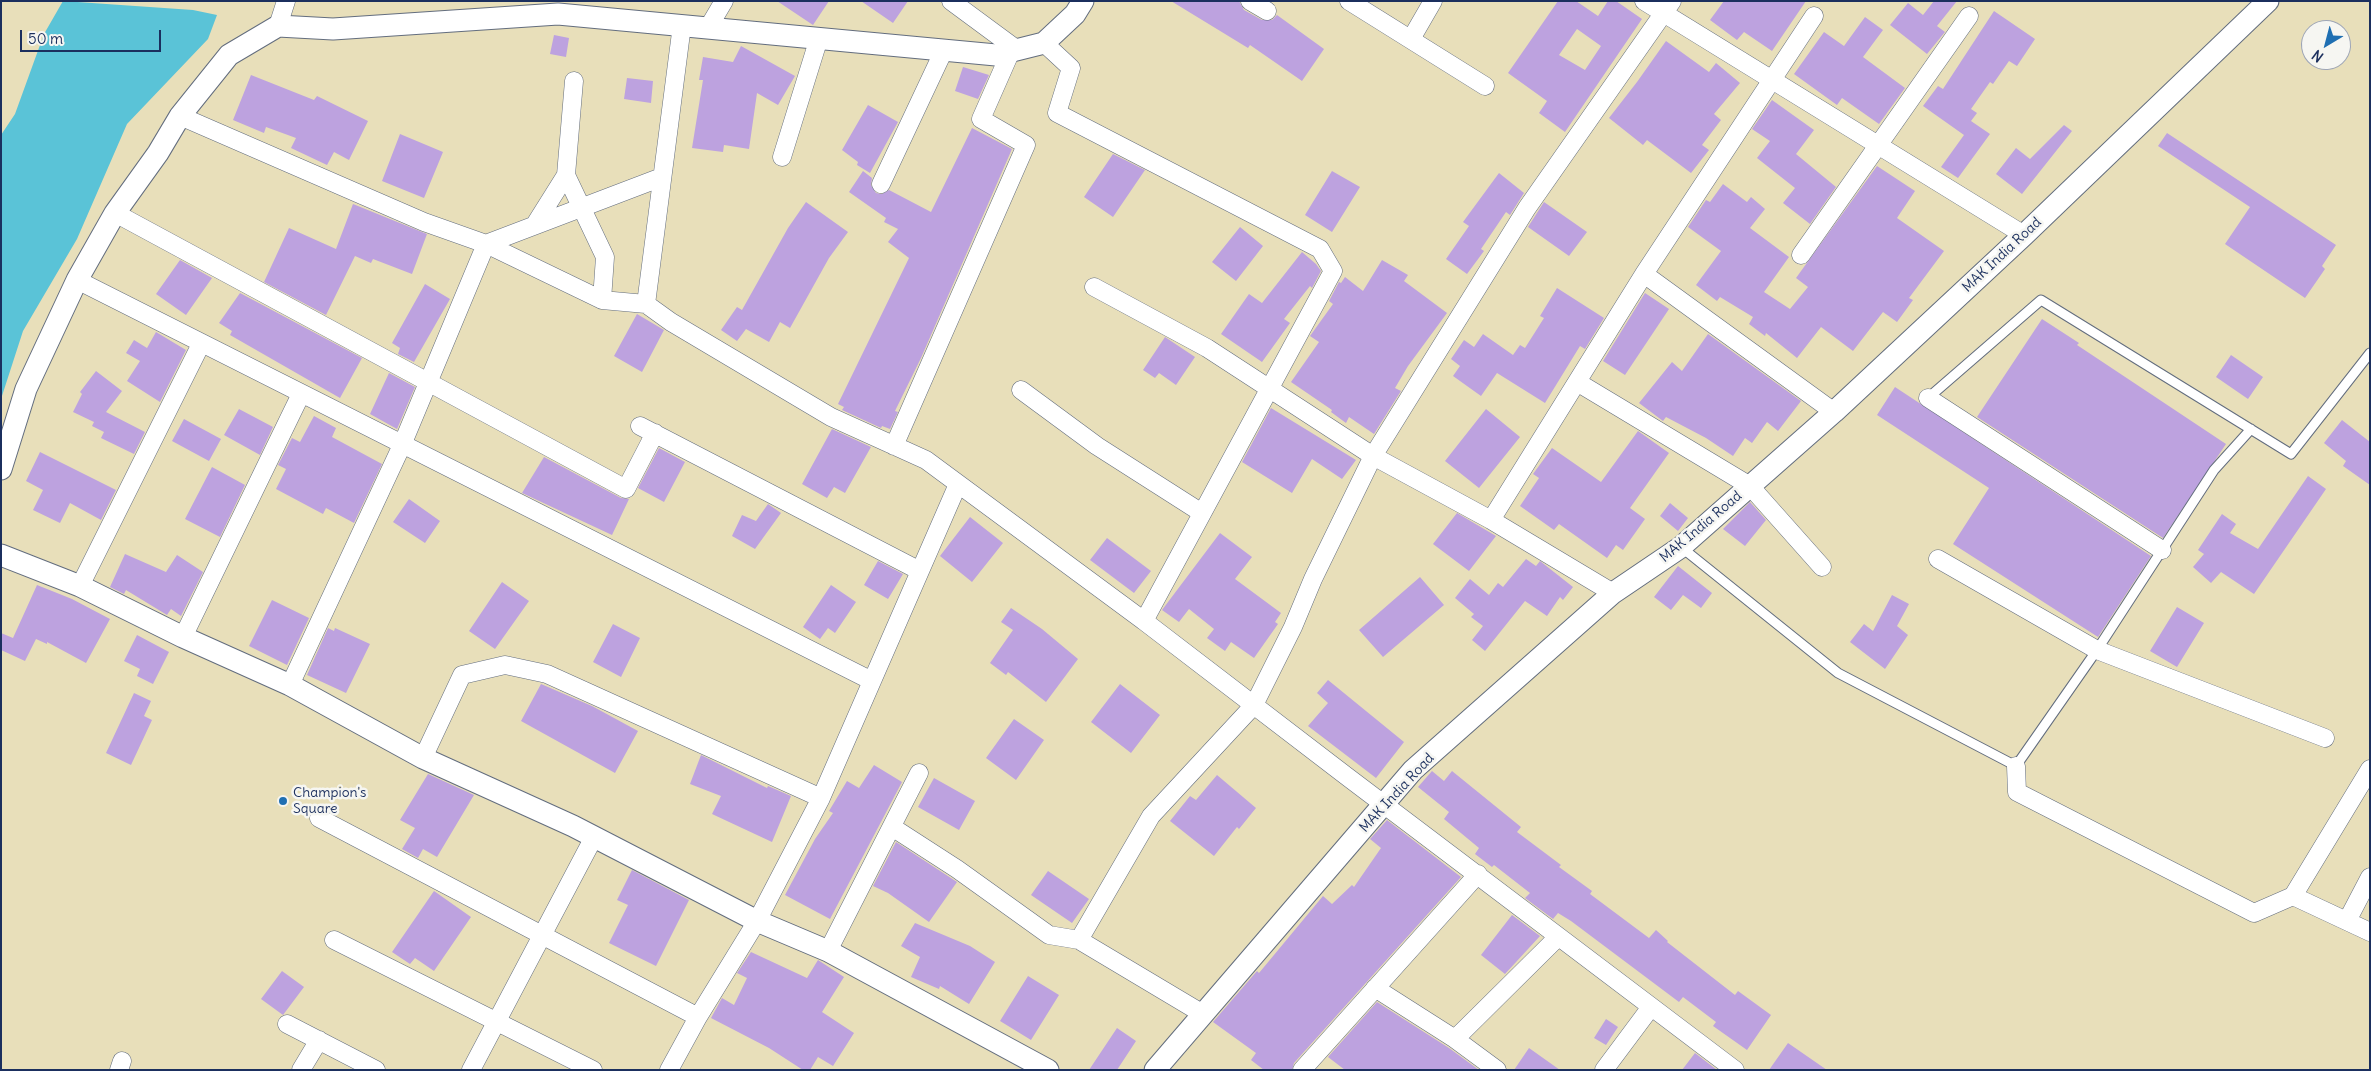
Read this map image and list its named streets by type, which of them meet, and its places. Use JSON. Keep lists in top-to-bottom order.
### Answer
{
  "streets": {
    "street": ["MAK India Road"]
  },
  "places": ["Champion's Square"],
  "scale_bar": "50 m",
  "north": "bottom left"
}
